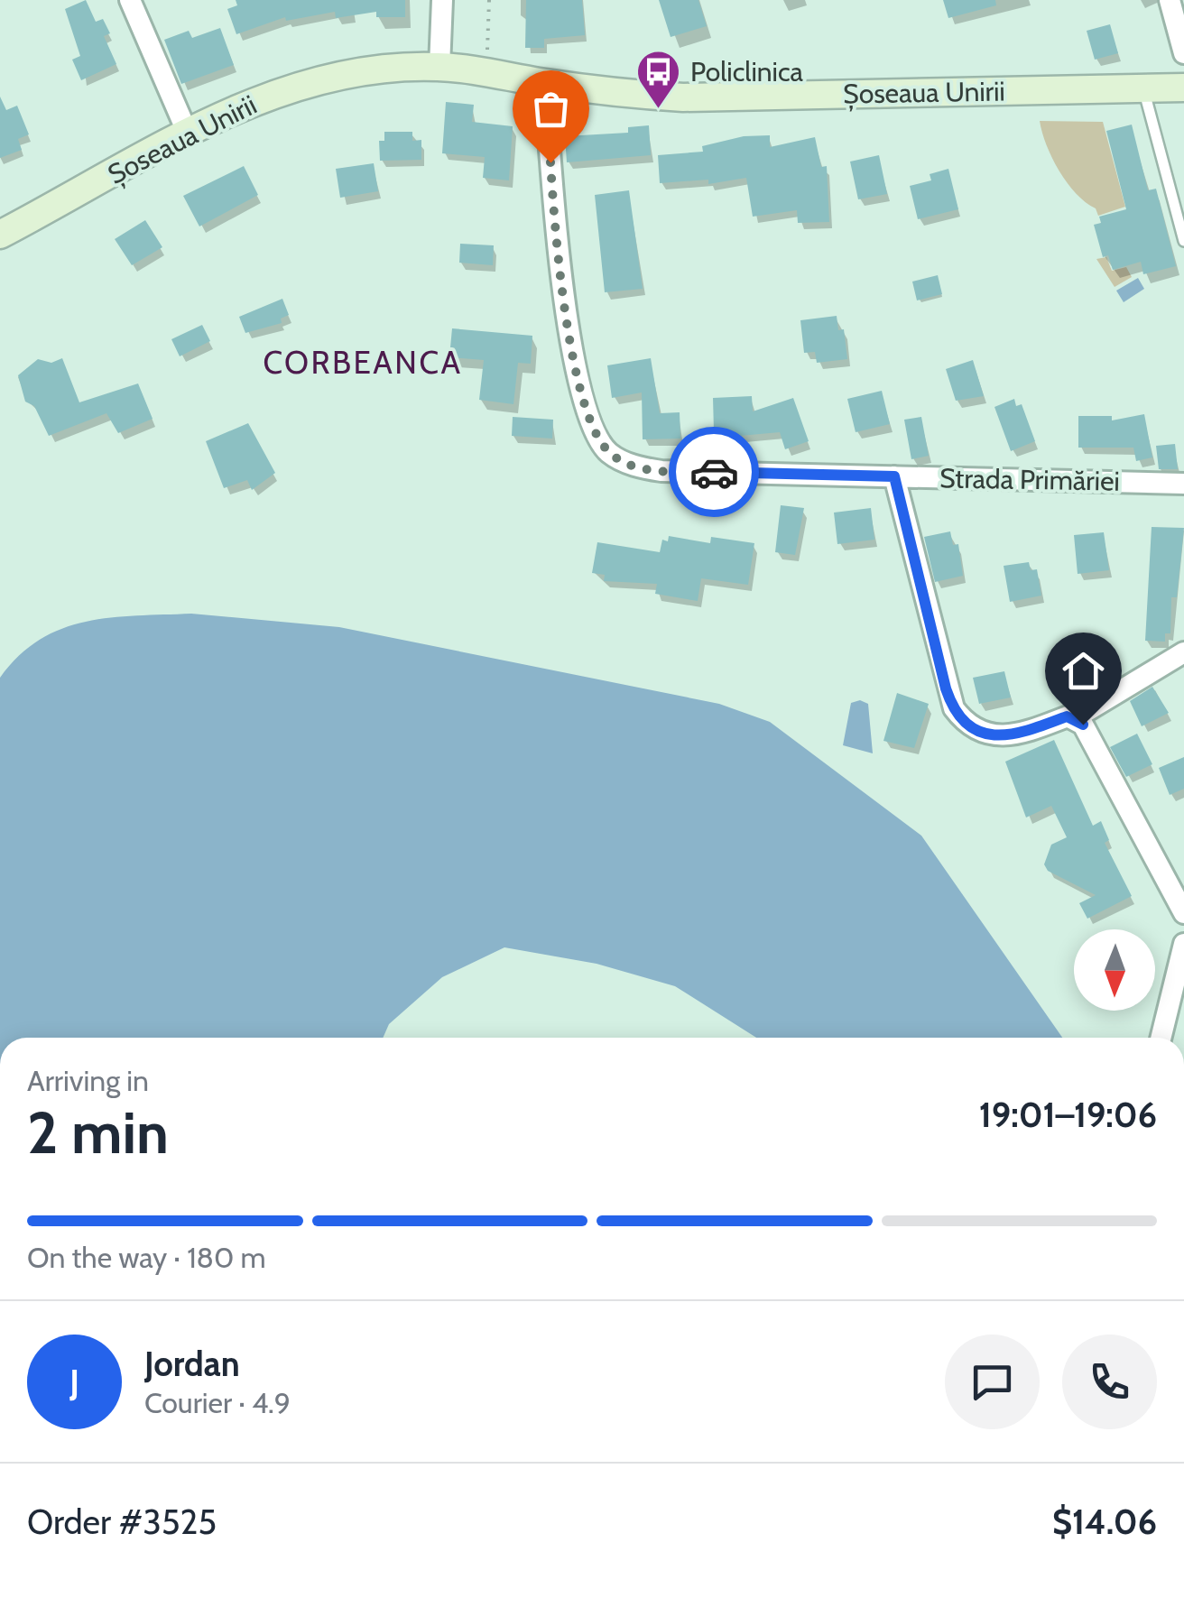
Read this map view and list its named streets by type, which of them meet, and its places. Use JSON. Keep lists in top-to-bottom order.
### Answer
{
  "streets": {
    "main road": ["Șoseaua Unirii"],
    "street": ["Strada Primăriei"]
  },
  "crossings": [
    ["Șoseaua Unirii", "Strada Primăriei"]
  ],
  "districts": ["CORBEANCA"],
  "places": {
    "bus stop": ["Policlinica"]
  },
  "north": "bottom",
  "page": {
    "heading": ["2 min", "Arriving in", "19:01–19:06"],
    "panel": [
      "Jordan",
      "Courier · 4.9",
      "Order #3525",
      "$14.06"
    ],
    "bar": "On the way · 180 m",
    "round": "J"
  }
}
